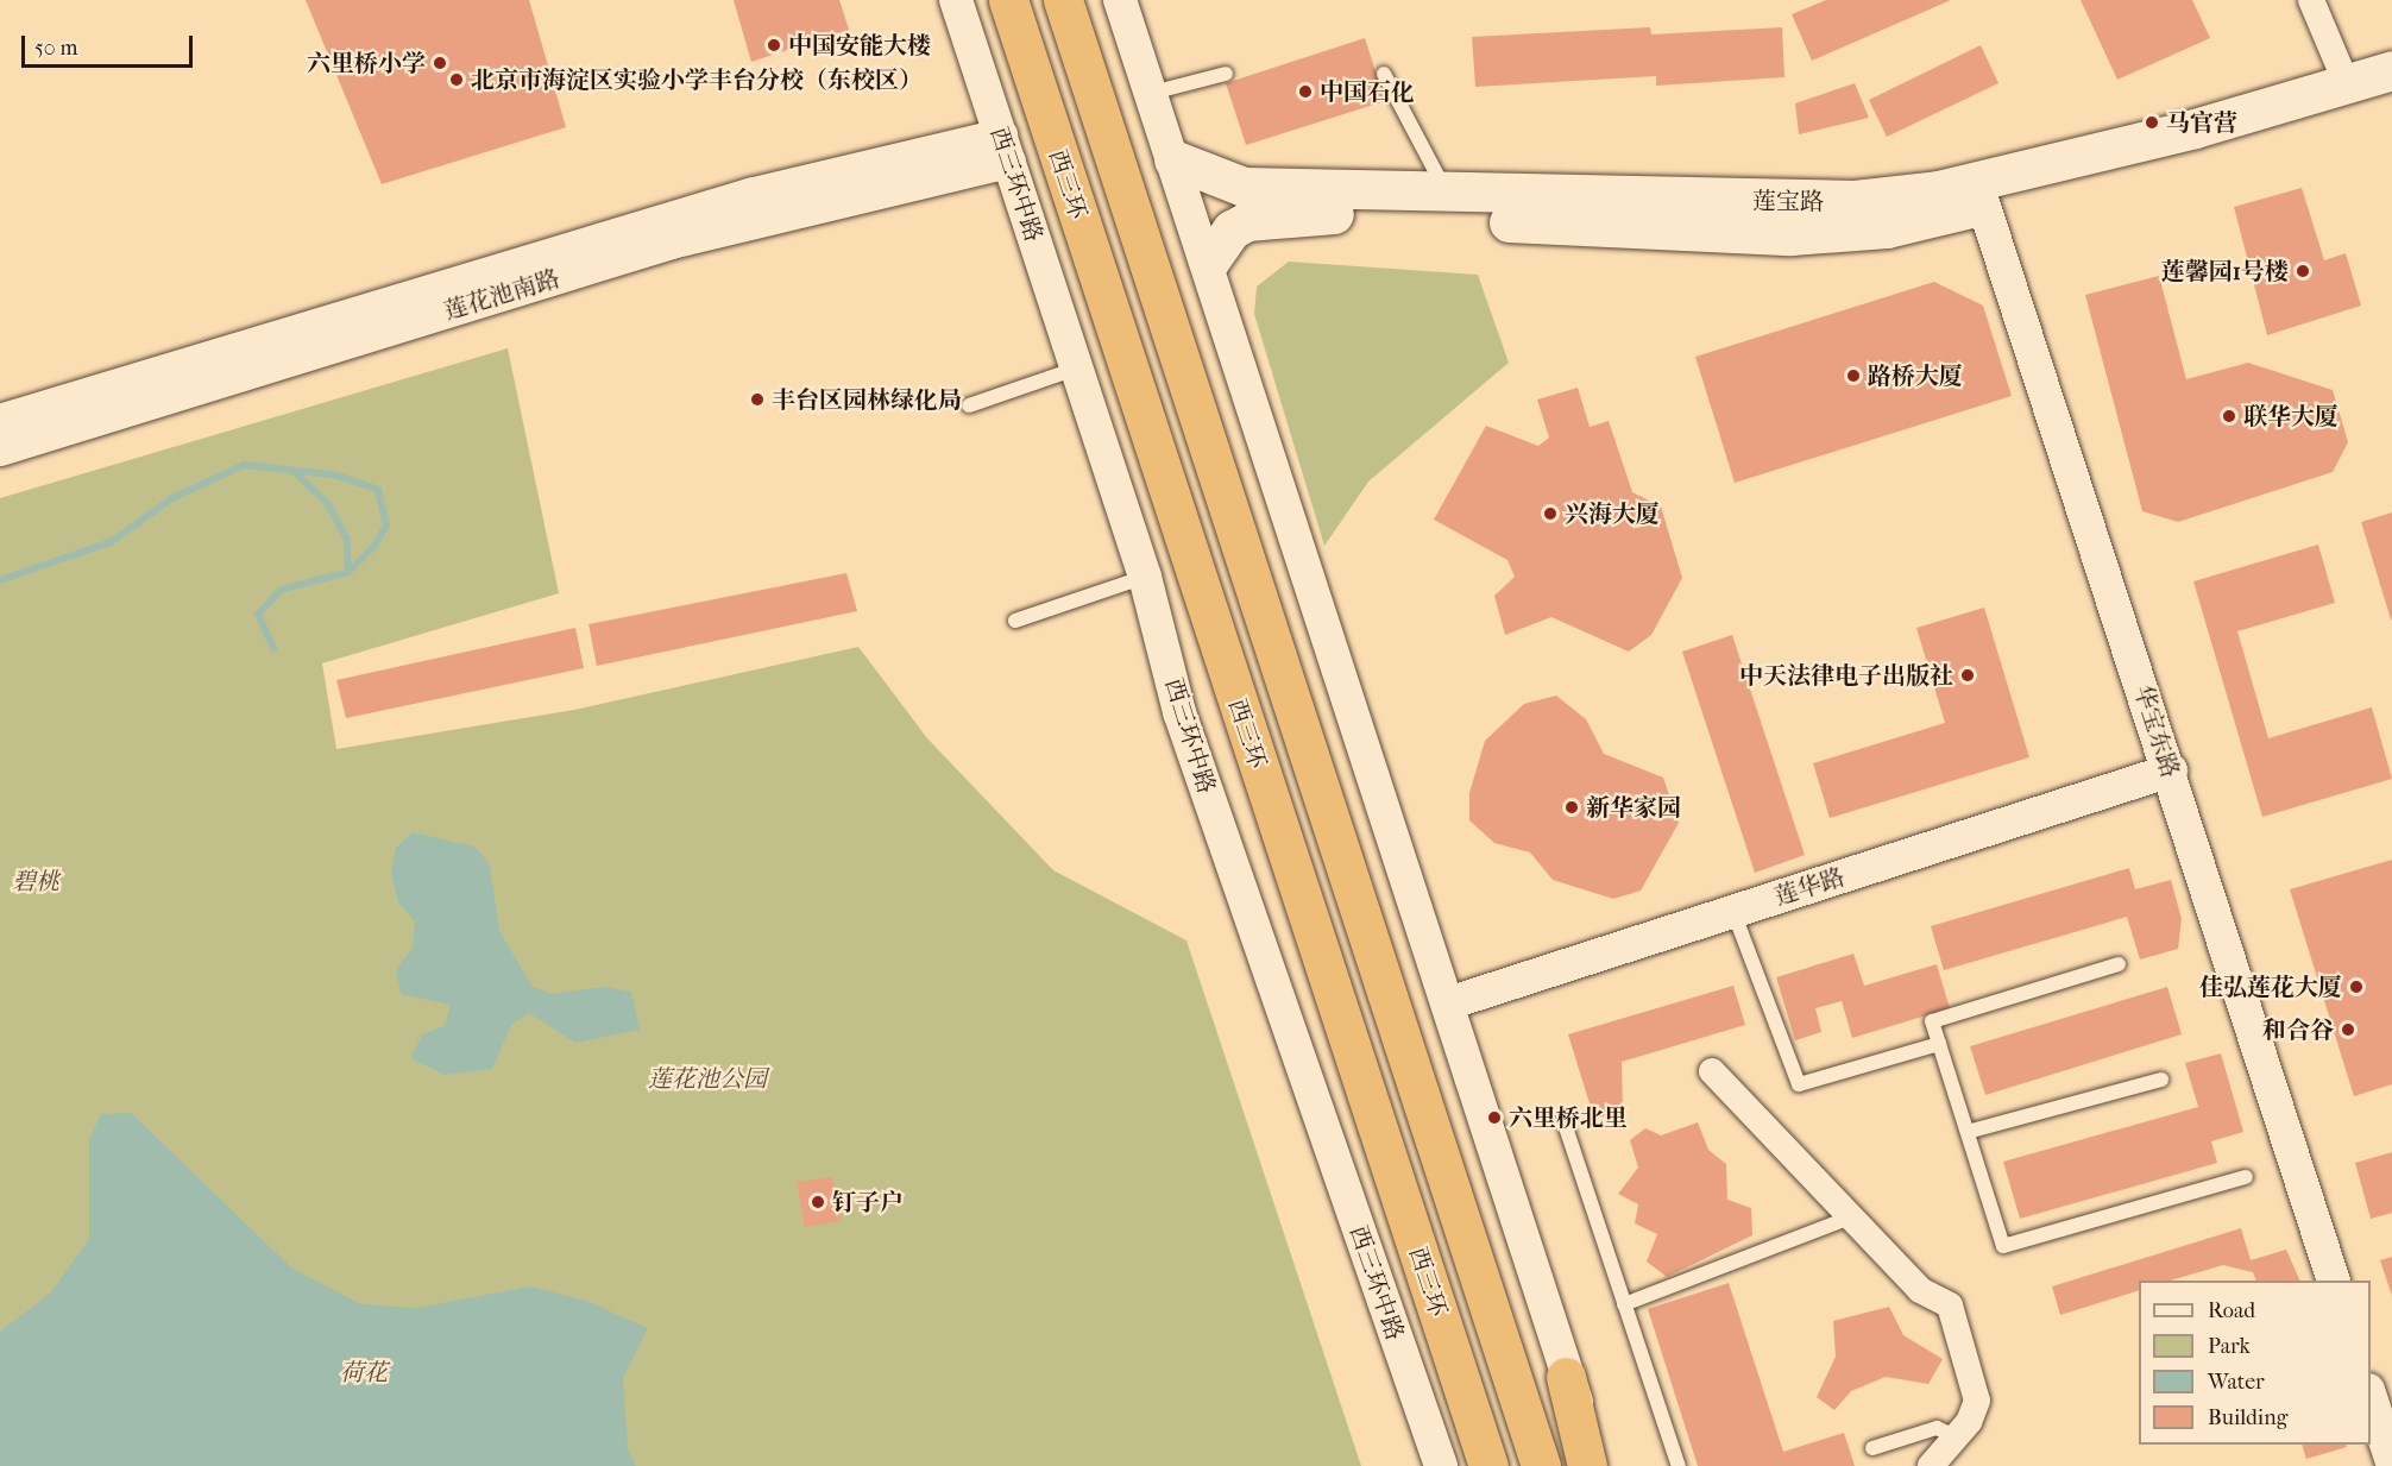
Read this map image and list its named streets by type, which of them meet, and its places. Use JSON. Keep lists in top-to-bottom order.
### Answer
{
  "streets": {
    "highway": ["西三环"],
    "main road": ["莲宝路"],
    "street": [
      "西三环中路",
      "莲花池南路",
      "华宝东路",
      "莲华路"
    ]
  },
  "crossings": [
    ["西三环中路", "莲花池南路"],
    ["莲宝路", "华宝东路"],
    ["华宝东路", "莲华路"]
  ],
  "parks": ["碧桃", "莲花池公园", "荷花"],
  "places": [
    "中国安能大楼",
    "六里桥小学",
    "北京市海淀区实验小学丰台分校（东校区）",
    "中国石化",
    "马官营",
    "莲馨园1号楼",
    "路桥大厦",
    "丰台区园林绿化局",
    "联华大厦",
    "兴海大厦",
    "中天法律电子出版社",
    "新华家园",
    "佳弘莲花大厦",
    "和合谷",
    "六里桥北里",
    "钉子户"
  ],
  "legend": [
    "Road",
    "Park",
    "Water",
    "Building"
  ],
  "scale_bar": "50 m"
}
